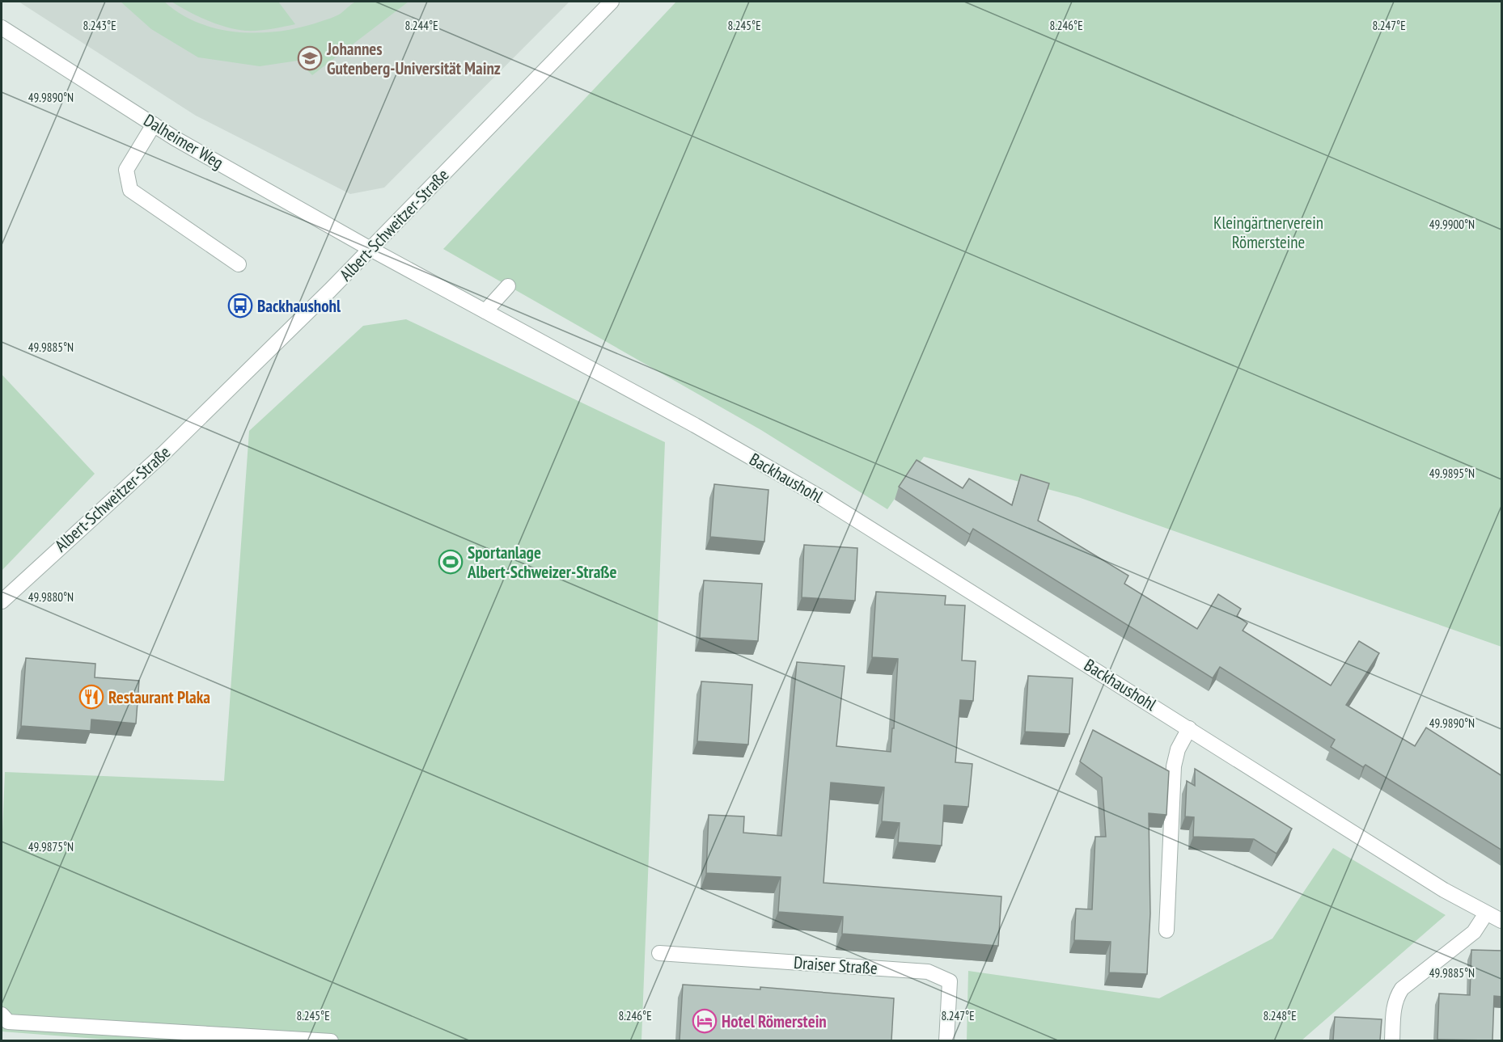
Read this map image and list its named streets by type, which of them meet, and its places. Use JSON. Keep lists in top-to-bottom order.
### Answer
{
  "streets": {
    "street": [
      "Dalheimer Weg",
      "Albert-Schweitzer-Straße",
      "Backhaushohl",
      "Draiser Straße"
    ]
  },
  "crossings": [
    ["Dalheimer Weg", "Albert-Schweitzer-Straße"],
    ["Dalheimer Weg", "Backhaushohl"],
    ["Albert-Schweitzer-Straße", "Backhaushohl"]
  ],
  "parks": ["Kleingärtnerverein Römersteine"],
  "places": {
    "school or university": ["Johannes Gutenberg-Universität Mainz"],
    "bus stop": ["Backhaushohl"],
    "sports": ["Sportanlage Albert-Schweizer-Straße"],
    "restaurant": ["Restaurant Plaka"],
    "hotel": ["Hotel Römerstein"]
  },
  "coordinates": [
    "8.243°E",
    "8.244°E",
    "8.245°E",
    "8.246°E",
    "8.247°E",
    "49.9890°N",
    "49.9900°N",
    "49.9885°N",
    "49.9895°N",
    "49.9880°N",
    "49.9875°N",
    "8.248°E"
  ]
}
